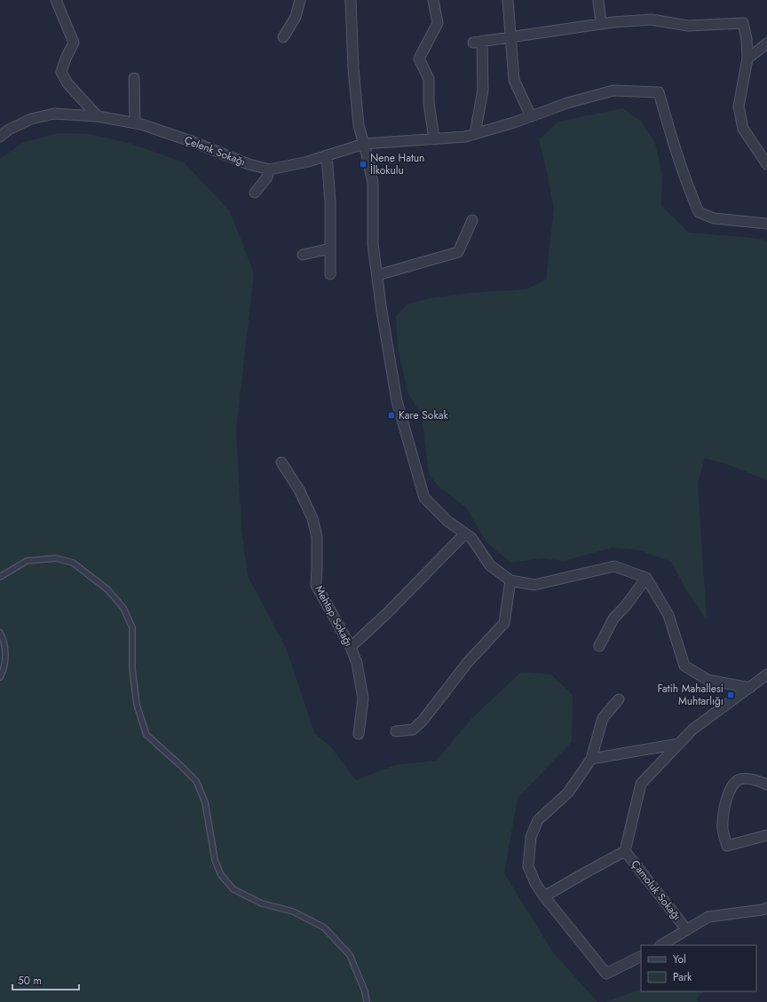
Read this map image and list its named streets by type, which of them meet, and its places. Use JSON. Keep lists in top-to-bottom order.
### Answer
{
  "streets": {
    "street": ["Çelenk Sokağı", "Mehtap Sokağı", "Çamoluk Sokağı"]
  },
  "places": {
    "transit": ["Nene Hatun İlkokulu", "Kare Sokak", "Fatih Mahallesi Muhtarlığı"]
  },
  "legend": ["Yol", "Park"],
  "scale_bar": "50 m"
}
